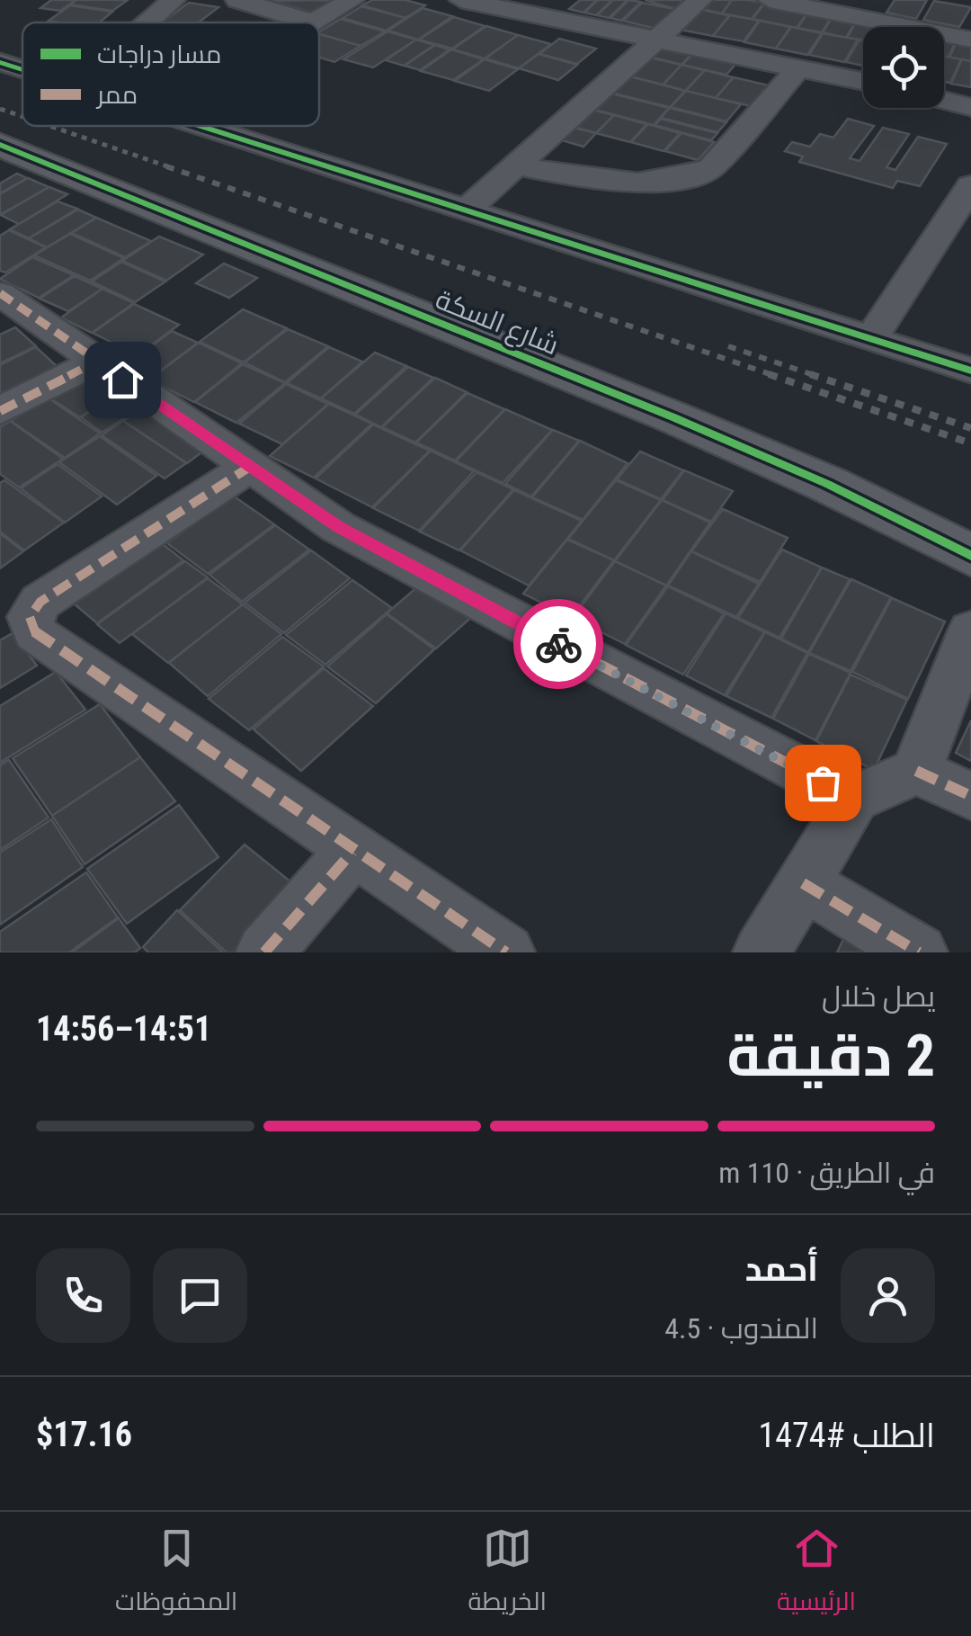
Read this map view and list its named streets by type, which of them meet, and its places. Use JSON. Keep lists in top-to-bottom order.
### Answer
{
  "streets": {
    "street": ["شارع السكة"]
  },
  "legend": ["مسار دراجات", "ممر"],
  "page": {
    "heading": ["2 دقيقة", "يصل خلال", "14:51–14:56"],
    "panel": [
      "أحمد",
      "المندوب · 4.5",
      "الطلب #1474",
      "$17.16"
    ],
    "bar": "في الطريق · 110 m",
    "tabs": ["الرئيسية", "الخريطة", "المحفوظات"]
  }
}
